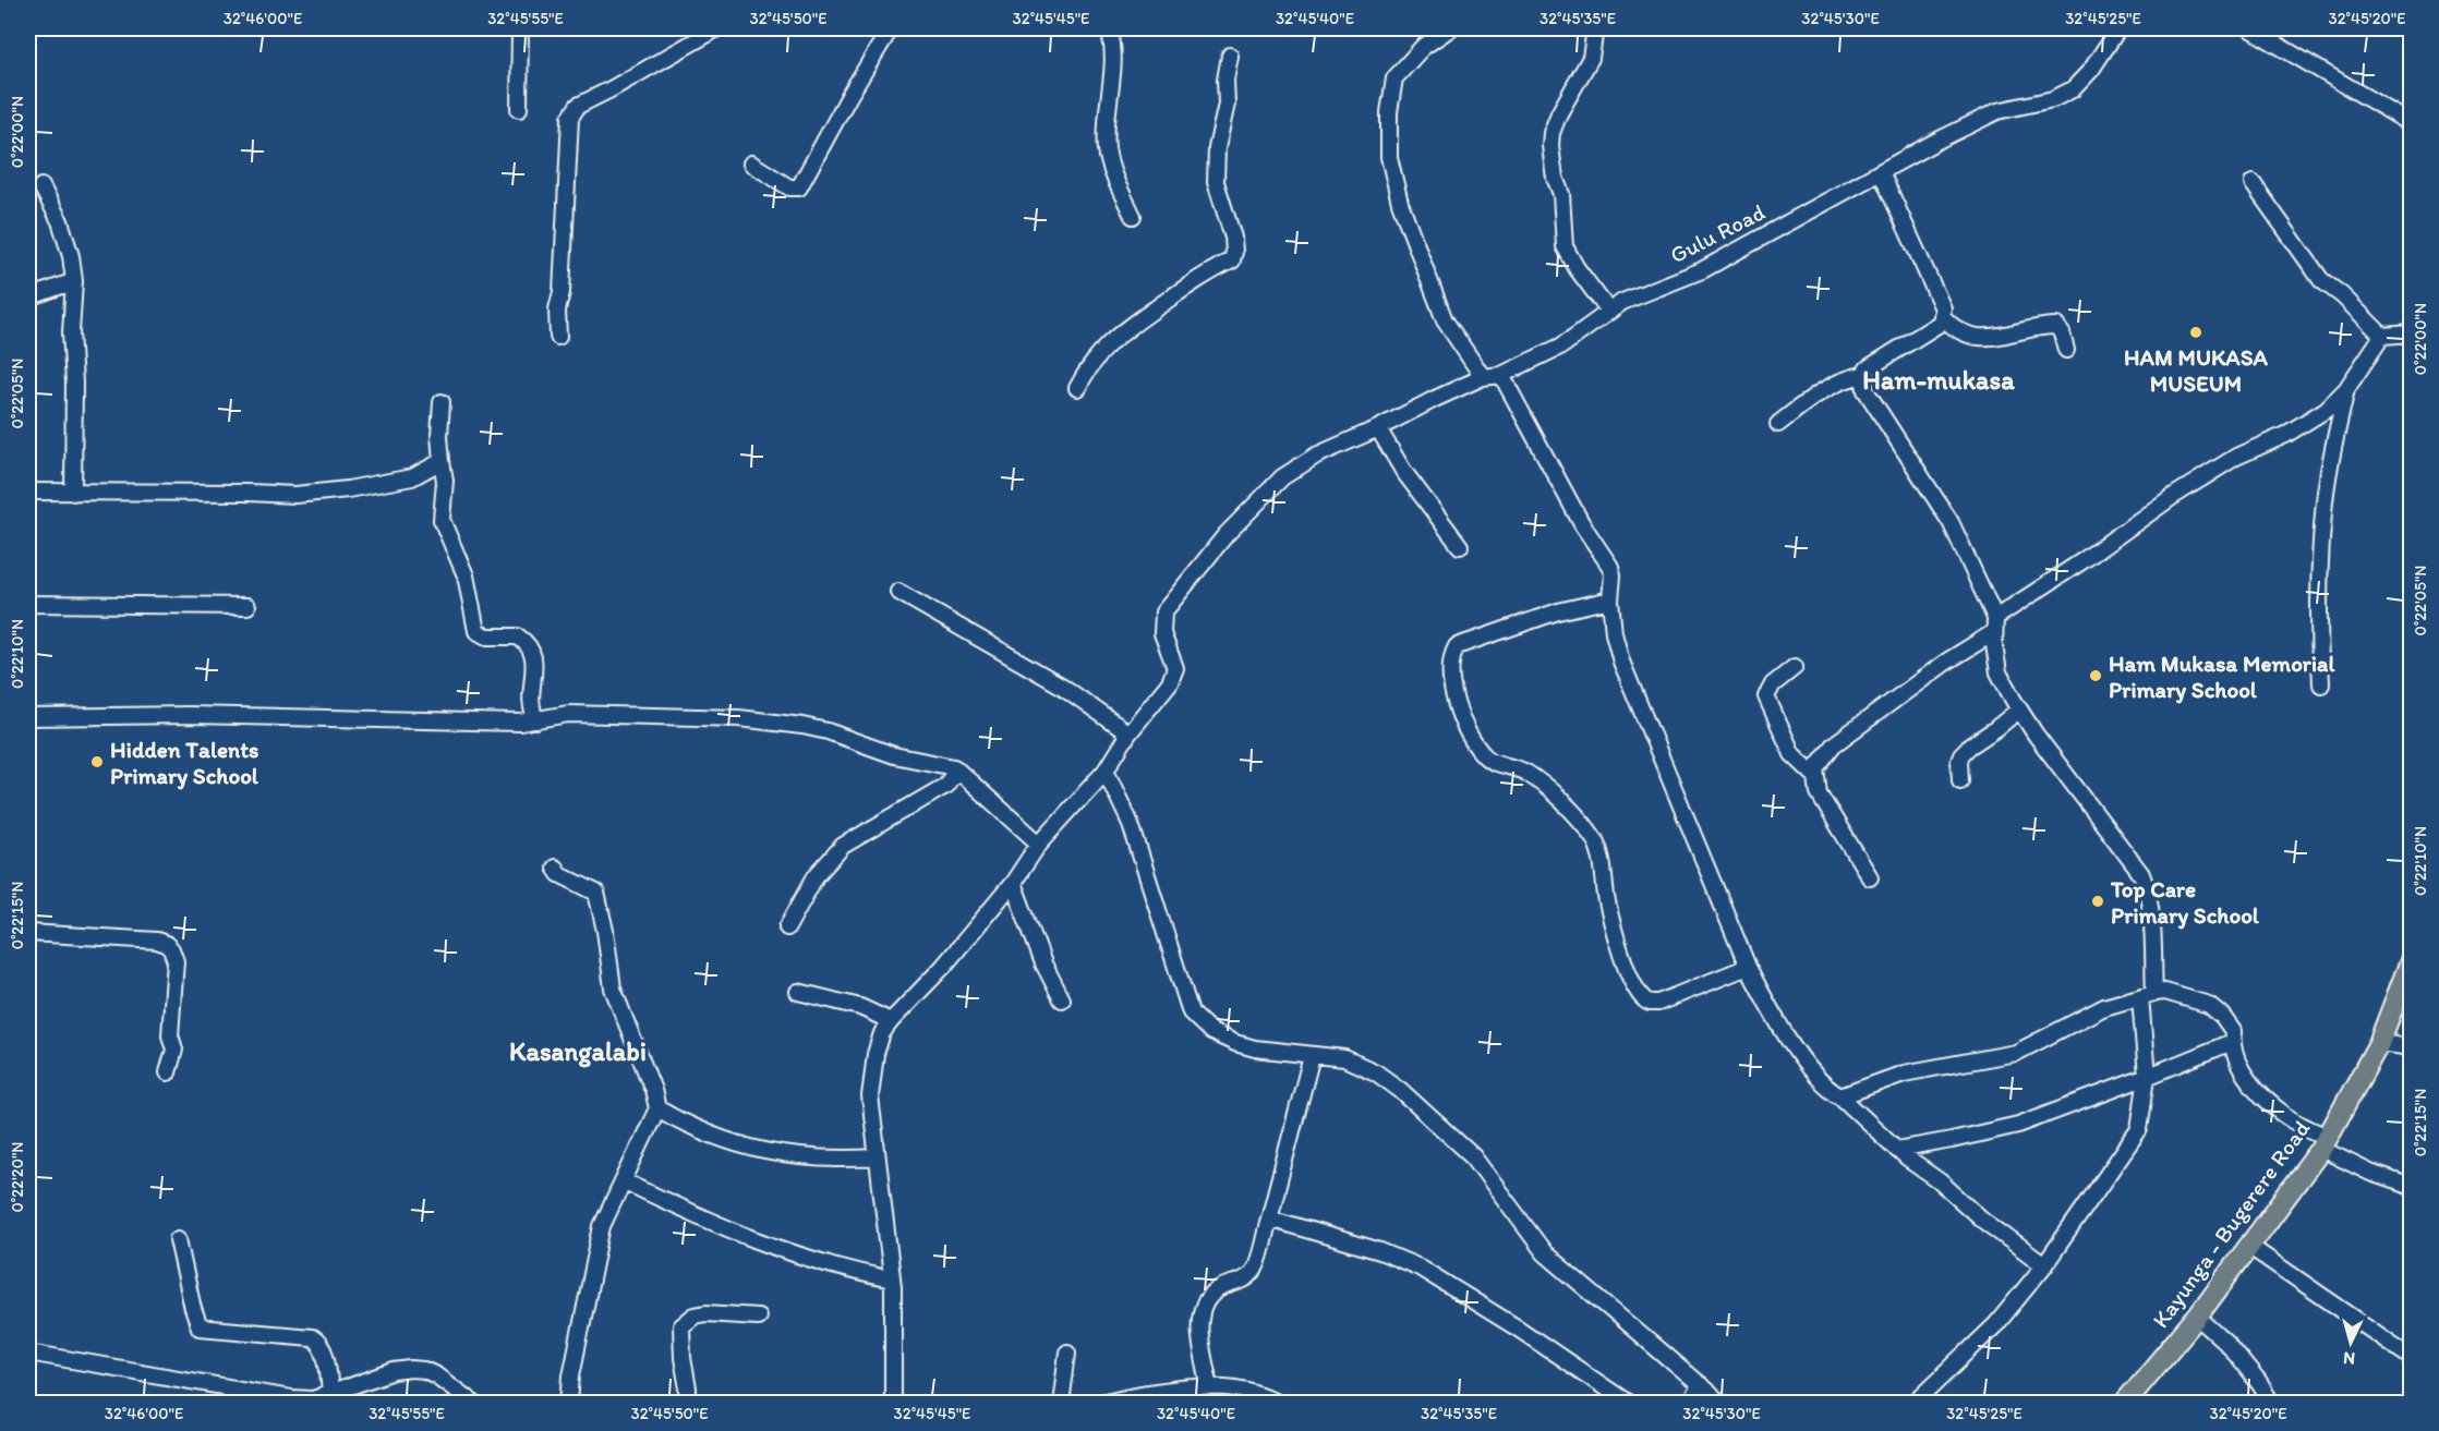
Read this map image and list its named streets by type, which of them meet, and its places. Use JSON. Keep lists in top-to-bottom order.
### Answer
{
  "streets": {
    "main road": ["Kayunga - Bugerere Road"],
    "street": ["Gulu Road"]
  },
  "districts": ["Ham-mukasa", "Kasangalabi"],
  "places": [
    "HAM MUKASA MUSEUM",
    "Ham Mukasa Memorial Primary School",
    "Hidden Talents Primary School",
    "Top Care Primary School"
  ],
  "north": "bottom",
  "coordinates": [
    "32°46'00\"E",
    "32°45'55\"E",
    "32°45'50\"E",
    "32°45'45\"E",
    "32°45'40\"E",
    "32°45'35\"E",
    "32°45'30\"E",
    "32°45'25\"E",
    "32°45'20\"E",
    "0°22'00\"N",
    "0°22'05\"N",
    "0°22'10\"N",
    "0°22'15\"N",
    "0°22'20\"N"
  ]
}
